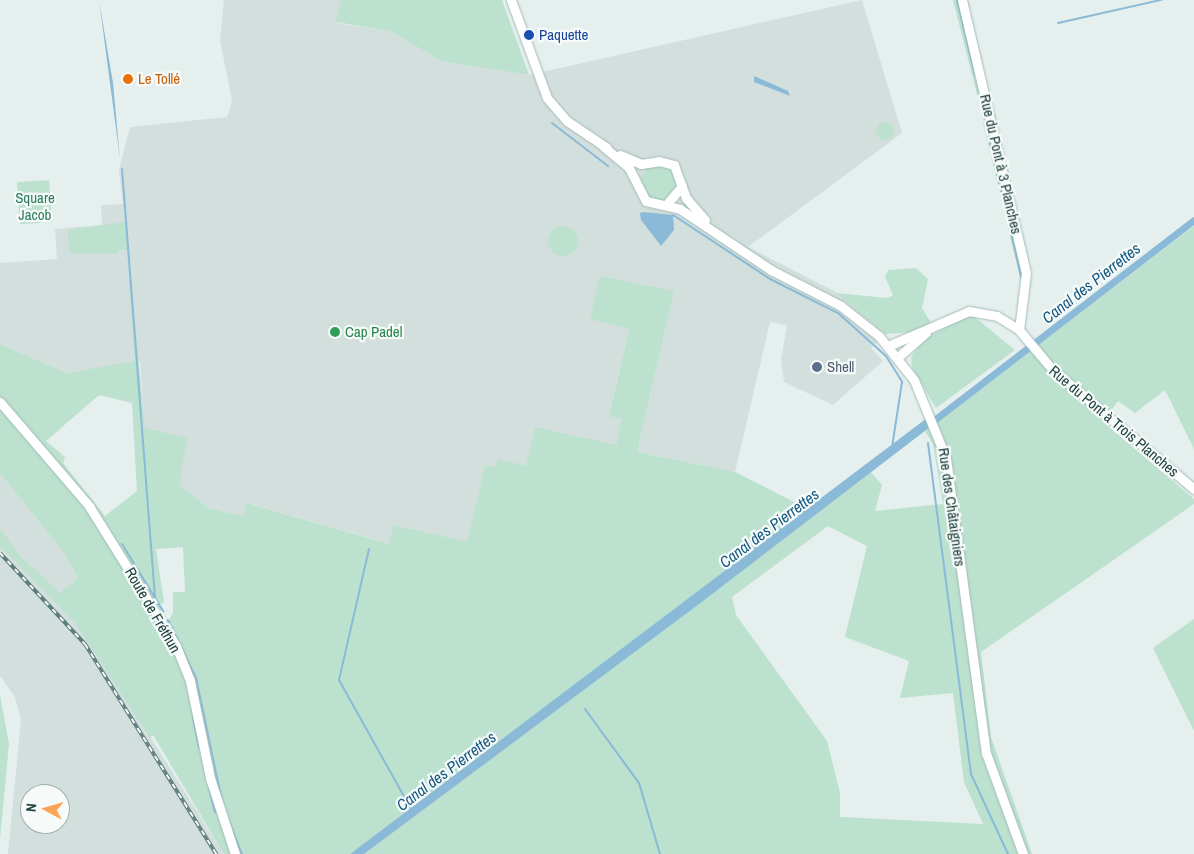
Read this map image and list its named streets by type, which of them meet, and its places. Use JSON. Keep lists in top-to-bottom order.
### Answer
{
  "streets": {
    "street": [
      "Rue du Pont à 3 Planches",
      "Rue du Pont à Trois Planches",
      "Rue des Châtaigniers",
      "Route de Fréthun"
    ]
  },
  "crossings": [
    ["Rue du Pont à 3 Planches", "Rue du Pont à Trois Planches"]
  ],
  "water": ["Canal des Pierrettes"],
  "parks": ["Square Jacob"],
  "places": [
    "Paquette",
    "Le Tollé",
    "Cap Padel",
    "Shell"
  ],
  "north": "left"
}
